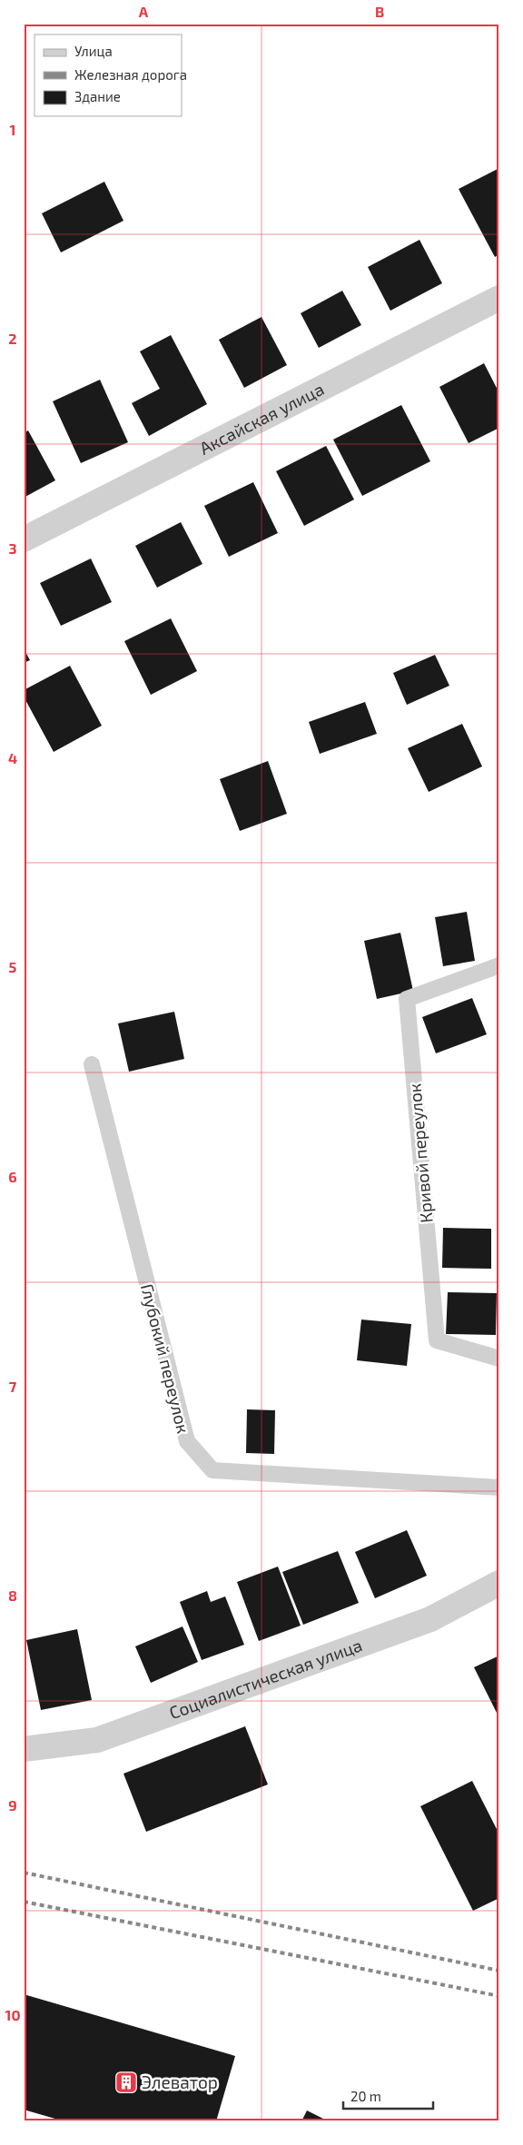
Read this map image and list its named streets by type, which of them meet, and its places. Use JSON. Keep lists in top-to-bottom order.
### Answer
{
  "streets": {
    "street": ["Аксайская улица", "Социалистическая улица"],
    "lane": ["Кривой переулок", "Глубокий переулок"]
  },
  "places": {
    "building": ["Элеватор"]
  },
  "legend": ["Улица", "Железная дорога", "Здание"],
  "scale_bar": "20 m",
  "grid": {
    "columns": ["A", "B"],
    "rows": [
      "1",
      "2",
      "3",
      "4",
      "5",
      "6",
      "7",
      "8",
      "9",
      "10"
    ]
  }
}
